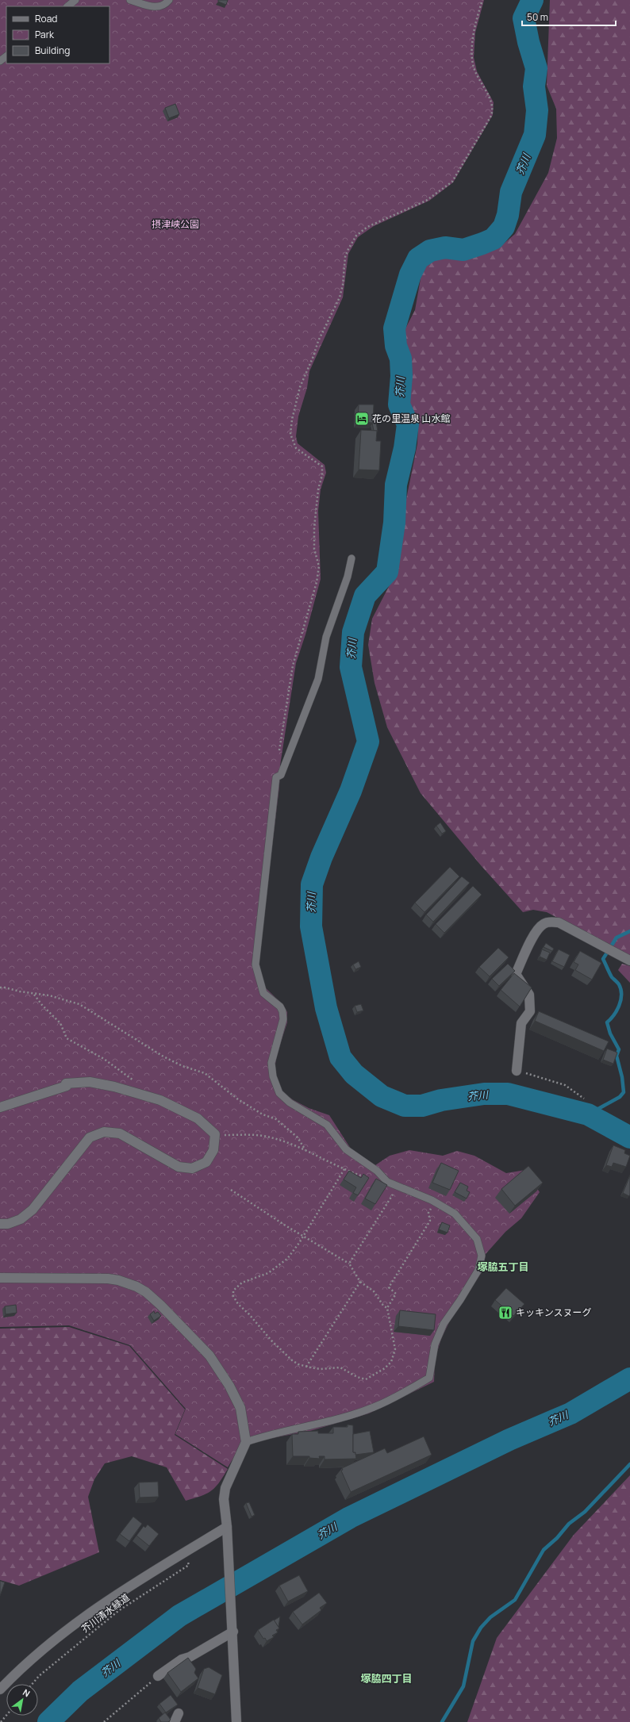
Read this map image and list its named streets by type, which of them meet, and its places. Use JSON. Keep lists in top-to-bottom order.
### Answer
{
  "streets": {
    "path": ["芥川清水緑道"]
  },
  "districts": ["塚脇五丁目", "塚脇四丁目"],
  "water": ["芥川"],
  "parks": ["摂津峡公園"],
  "places": {
    "hotel": ["花の里温泉 山水館"],
    "restaurant": ["キッキンスヌーグ"]
  },
  "legend": ["Road", "Park", "Building"],
  "scale_bar": "50 m",
  "north": "top right"
}
